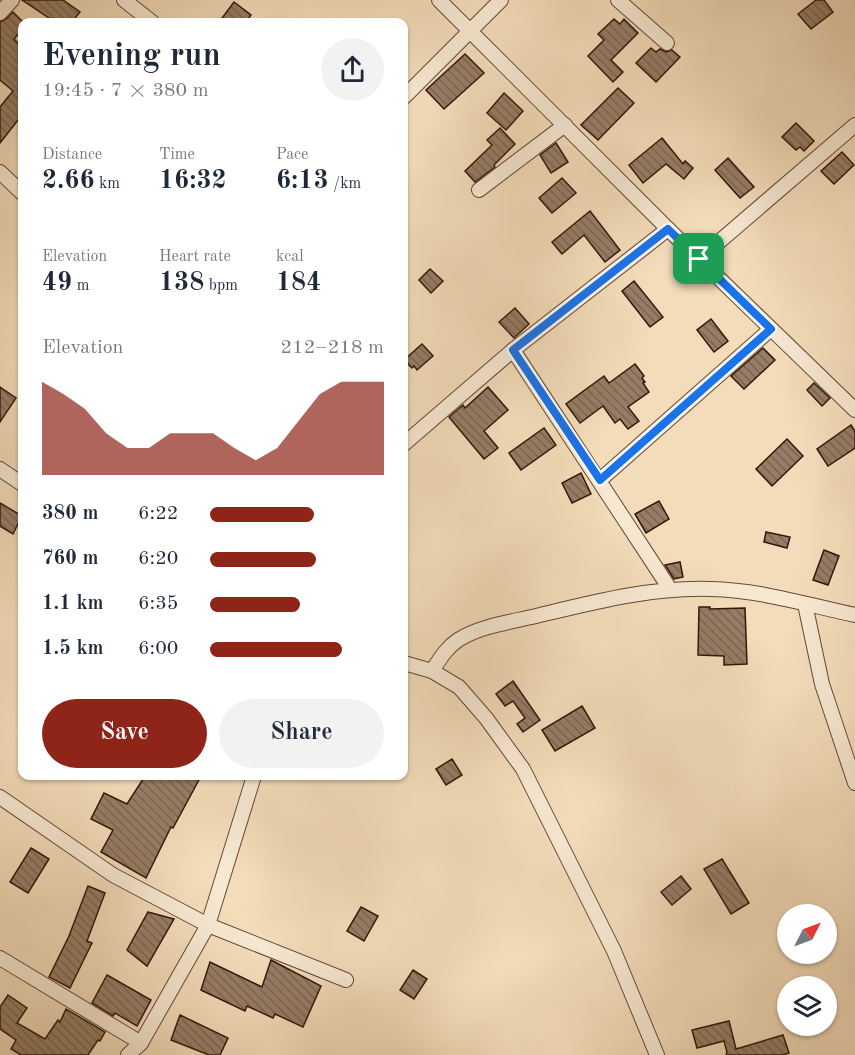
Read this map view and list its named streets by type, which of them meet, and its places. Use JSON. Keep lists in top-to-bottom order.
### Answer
{
  "north": "top right",
  "page": {
    "heading": ["Evening run", "19:45 · 7 × 380 m"],
    "stats": [
      ["Distance", "2.66 km"],
      ["Time", "16:32"],
      ["Pace", "6:13 /km"],
      ["Elevation", "49 m"],
      ["Heart rate", "138 bpm"],
      ["kcal", "184"]
    ],
    "chart": ["Elevation", "212–218 m"],
    "list": [
      {
        "name": "380 m",
        "note": "6:22"
      },
      {
        "name": "760 m",
        "note": "6:20"
      },
      {
        "name": "1.1 km",
        "note": "6:35"
      },
      {
        "name": "1.5 km",
        "note": "6:00"
      }
    ],
    "buttons": ["Save", "Share"]
  }
}
